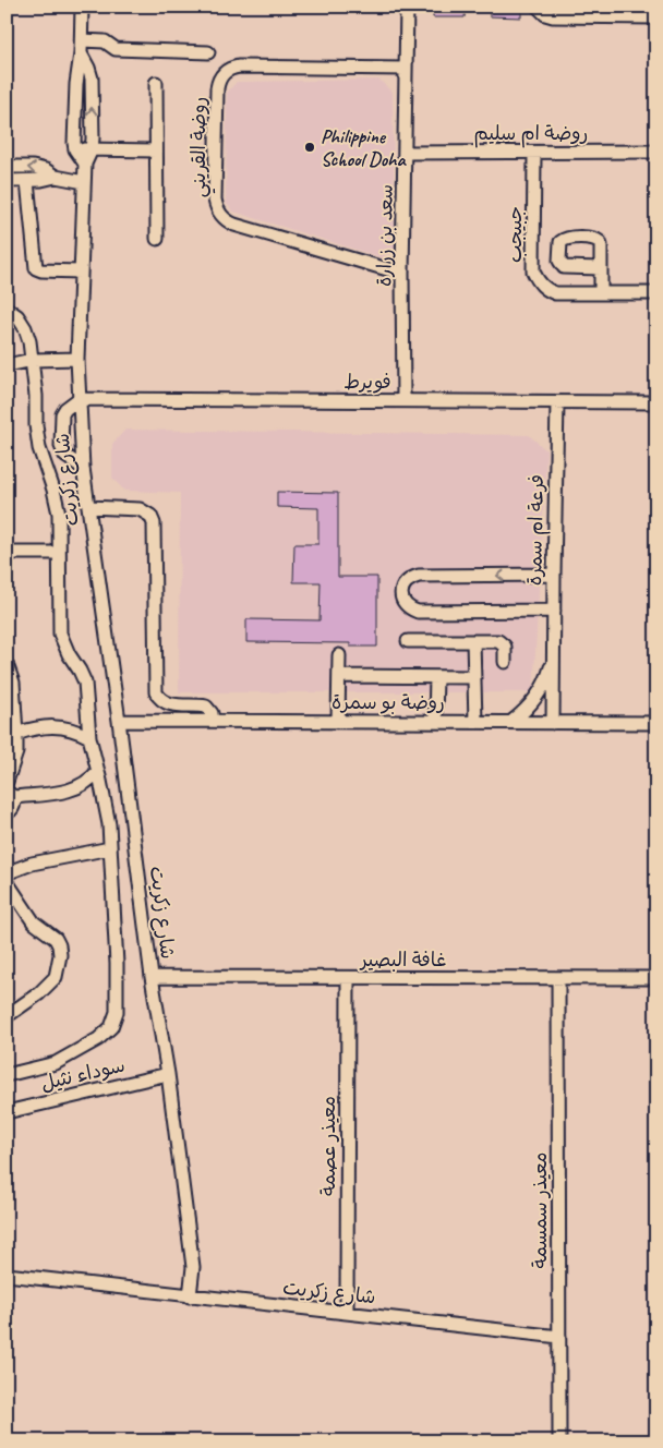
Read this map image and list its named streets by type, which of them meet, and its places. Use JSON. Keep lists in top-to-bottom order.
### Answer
{
  "streets": {
    "street": [
      "روضة ام سليم",
      "روضة القريني",
      "جبيجب",
      "سعد بن زرارة",
      "فويرط",
      "شارع زكريت",
      "فرعة ام سمرة",
      "روضة بو سمرة",
      "غافة البصير",
      "سوداء نثيل",
      "معيذر عصمة",
      "معيذر سمسمة"
    ]
  },
  "crossings": [
    ["روضة ام سليم", "جبيجب"],
    ["روضة ام سليم", "سعد بن زرارة"],
    ["روضة القريني", "سعد بن زرارة"],
    ["سعد بن زرارة", "فويرط"],
    ["فويرط", "شارع زكريت"],
    ["فويرط", "فرعة ام سمرة"],
    ["شارع زكريت", "روضة بو سمرة"],
    ["شارع زكريت", "غافة البصير"],
    ["شارع زكريت", "سوداء نثيل"],
    ["شارع زكريت", "معيذر عصمة"],
    ["شارع زكريت", "معيذر سمسمة"],
    ["فرعة ام سمرة", "روضة بو سمرة"],
    ["غافة البصير", "معيذر عصمة"],
    ["غافة البصير", "معيذر سمسمة"]
  ],
  "places": ["Philippine School Doha"]
}
